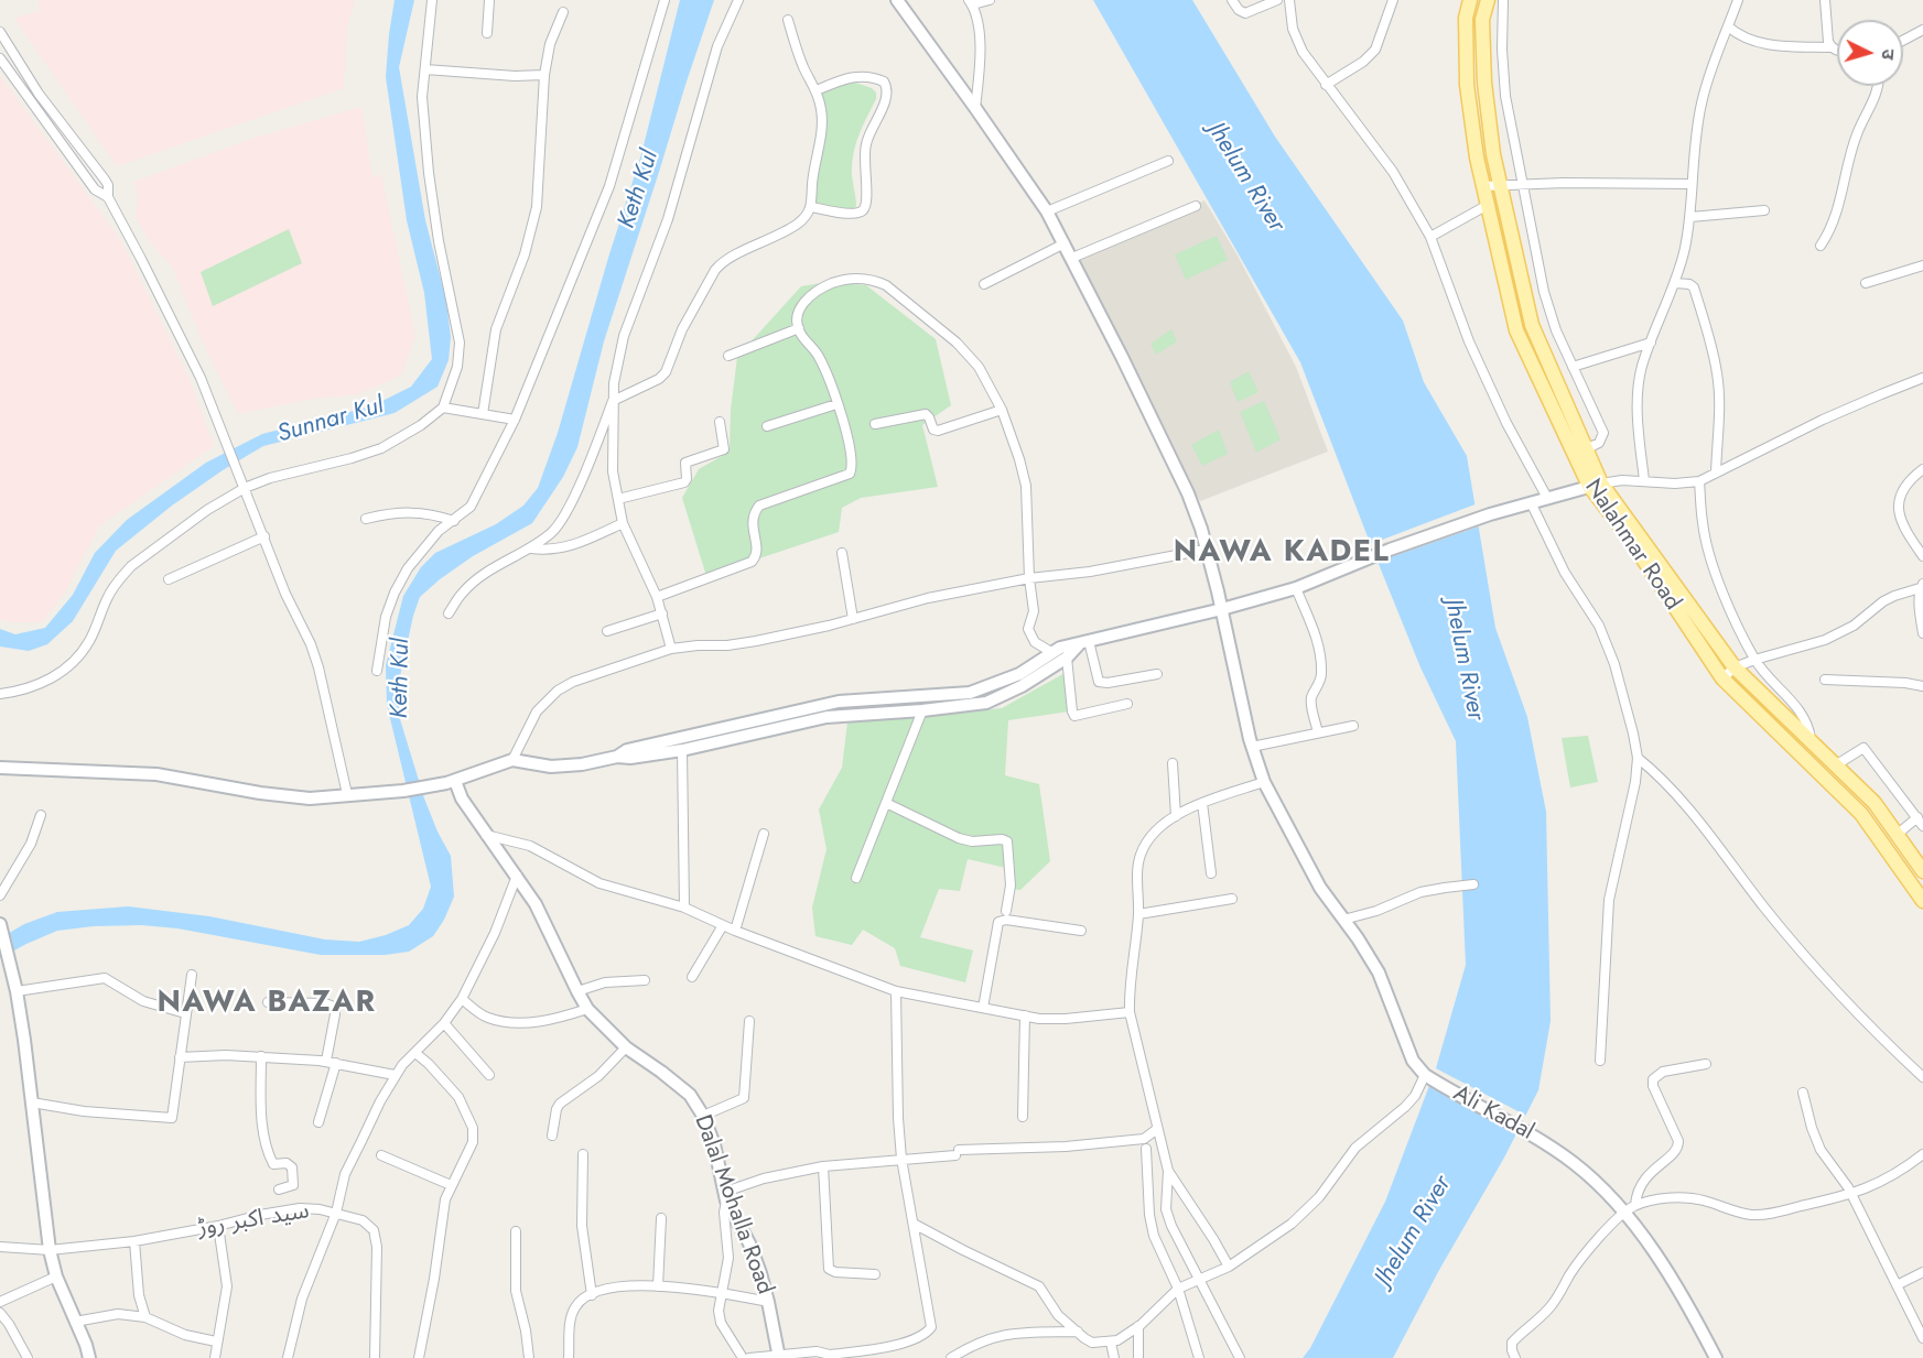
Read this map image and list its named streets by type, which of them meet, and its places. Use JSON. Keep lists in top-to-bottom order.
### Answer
{
  "streets": {
    "main road": ["Nalahmar Road"],
    "street": ["Ali Kadal", "Dalal Mohalla Road", "سید اکبر روڑ"]
  },
  "districts": ["NAWA KADEL", "NAWA BAZAR"],
  "water": ["Jhelum River", "Keth Kul", "Sunnar Kul"],
  "north": "right"
}
